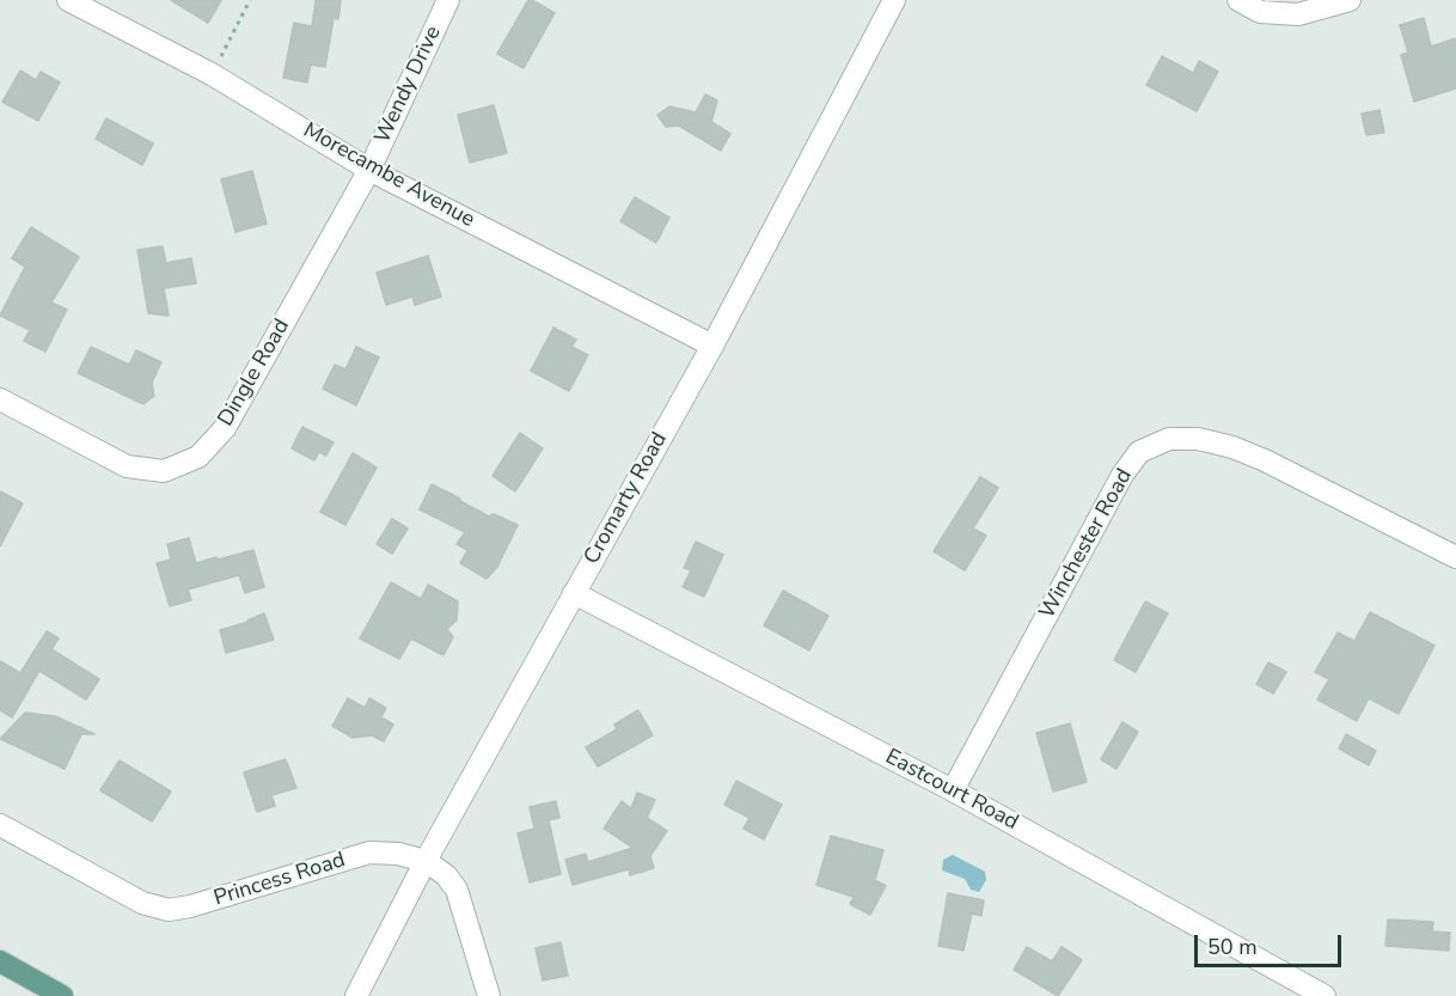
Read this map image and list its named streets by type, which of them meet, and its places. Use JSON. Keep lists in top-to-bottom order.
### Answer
{
  "streets": {
    "street": [
      "Wendy Drive",
      "Morecambe Avenue",
      "Dingle Road",
      "Cromarty Road",
      "Winchester Road",
      "Eastcourt Road",
      "Princess Road"
    ]
  },
  "crossings": [
    ["Wendy Drive", "Morecambe Avenue"],
    ["Wendy Drive", "Dingle Road"],
    ["Morecambe Avenue", "Dingle Road"],
    ["Morecambe Avenue", "Cromarty Road"],
    ["Cromarty Road", "Eastcourt Road"],
    ["Cromarty Road", "Princess Road"],
    ["Winchester Road", "Eastcourt Road"]
  ],
  "scale_bar": "50 m"
}
